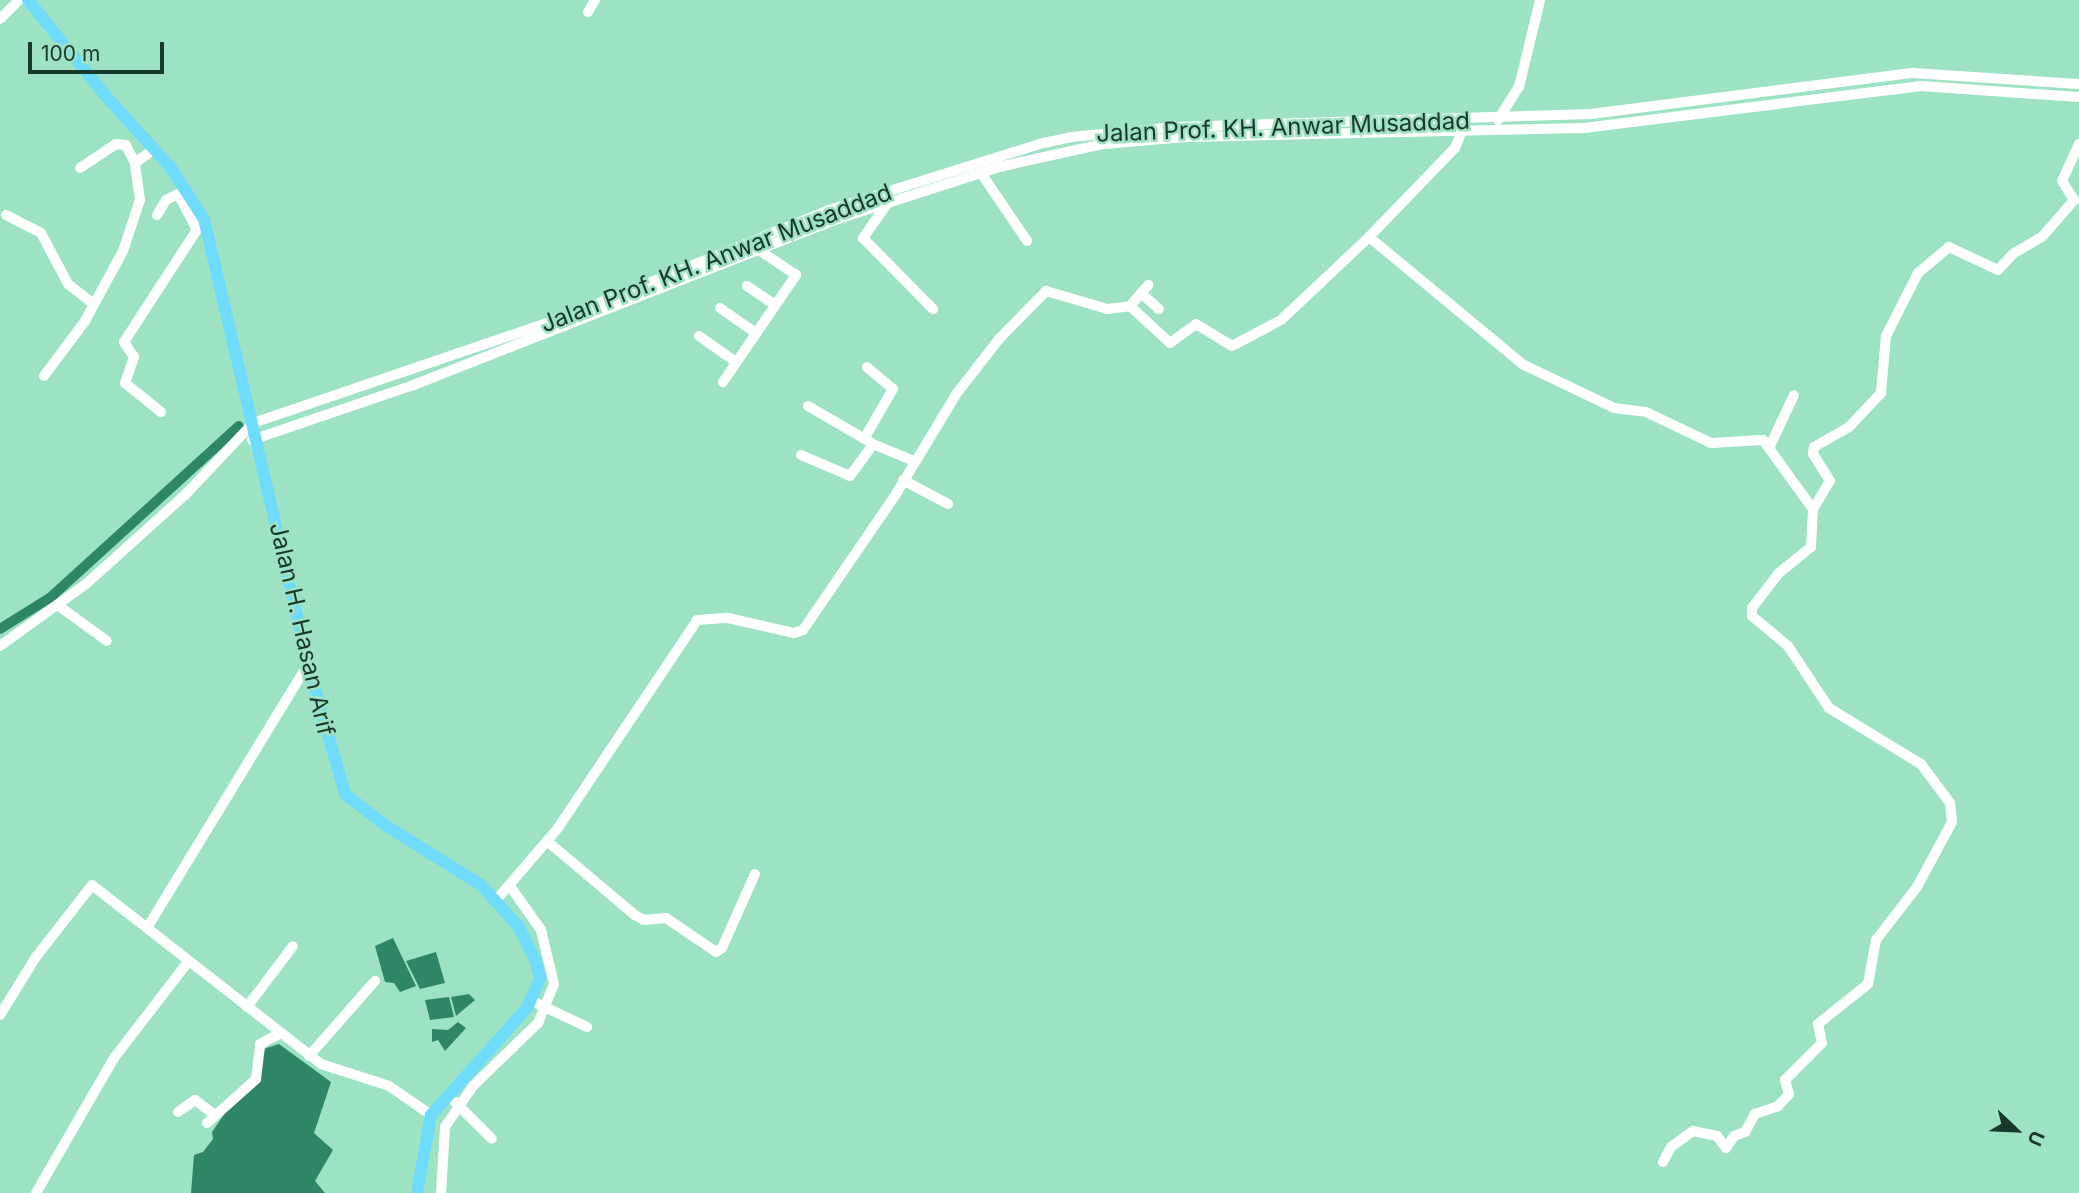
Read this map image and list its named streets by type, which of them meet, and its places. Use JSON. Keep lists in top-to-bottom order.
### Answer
{
  "streets": {
    "main road": ["Jalan H. Hasan Arif"],
    "street": ["Jalan Prof. KH. Anwar Musaddad"]
  },
  "crossings": [
    ["Jalan Prof. KH. Anwar Musaddad", "Jalan H. Hasan Arif"]
  ],
  "scale_bar": "100 m",
  "north": "bottom right"
}
